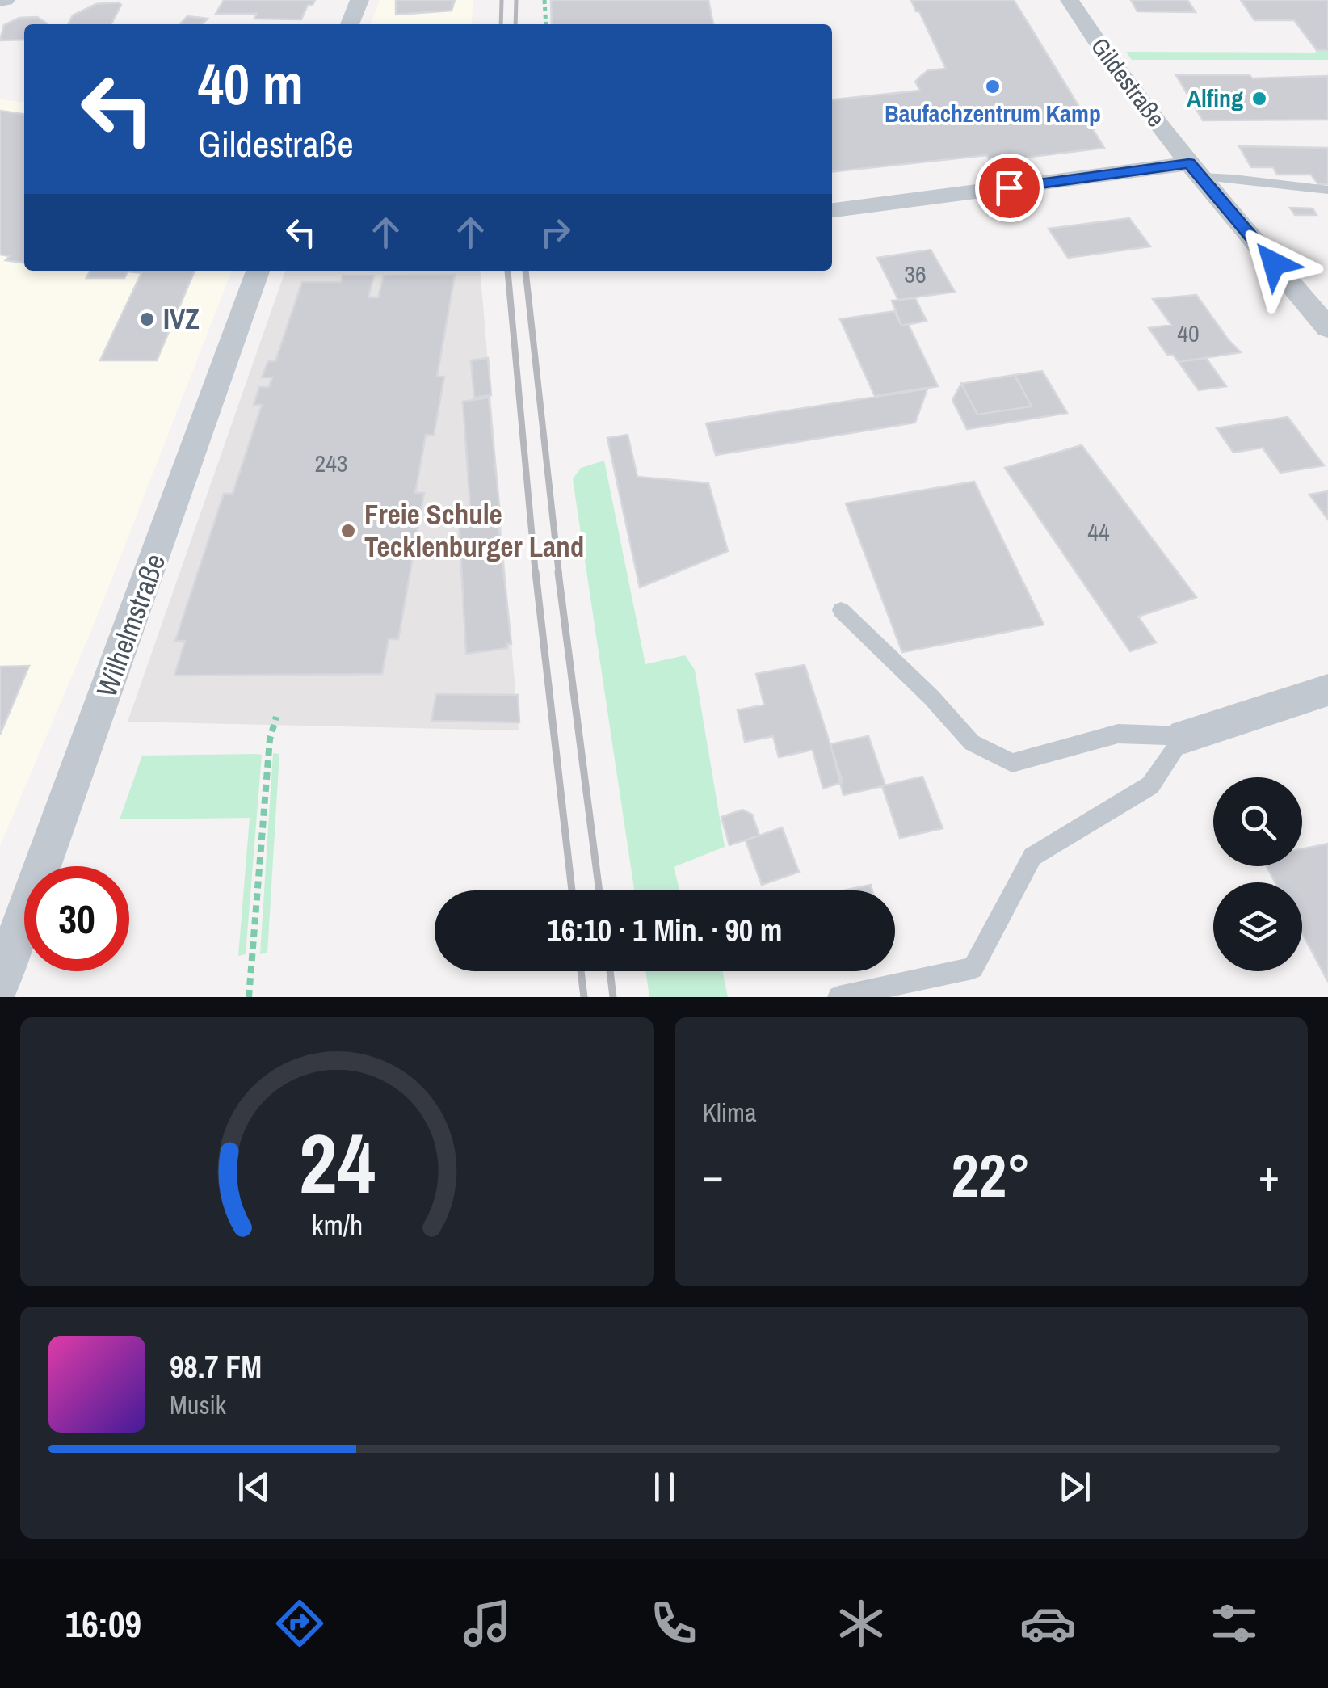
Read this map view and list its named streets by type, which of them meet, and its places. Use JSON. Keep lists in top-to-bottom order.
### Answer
{
  "streets": {
    "street": ["Gildestraße", "Wilhelmstraße"]
  },
  "places": [
    "Baufachzentrum Kamp",
    "Alfing",
    "IVZ",
    "Freie Schule Tecklenburger Land"
  ],
  "house_numbers": [
    "36",
    "40",
    "243",
    "44"
  ],
  "page": {
    "turn": ["40 m", "Gildestraße"],
    "limit": "30",
    "trip": "16:10 · 1 Min. · 90 m",
    "tile": "Klima",
    "heat": ["−", "22°", "+"],
    "song": ["98.7 FM", "Musik"],
    "tabs": "16:09",
    "gauge": ["24", "km/h"]
  }
}
